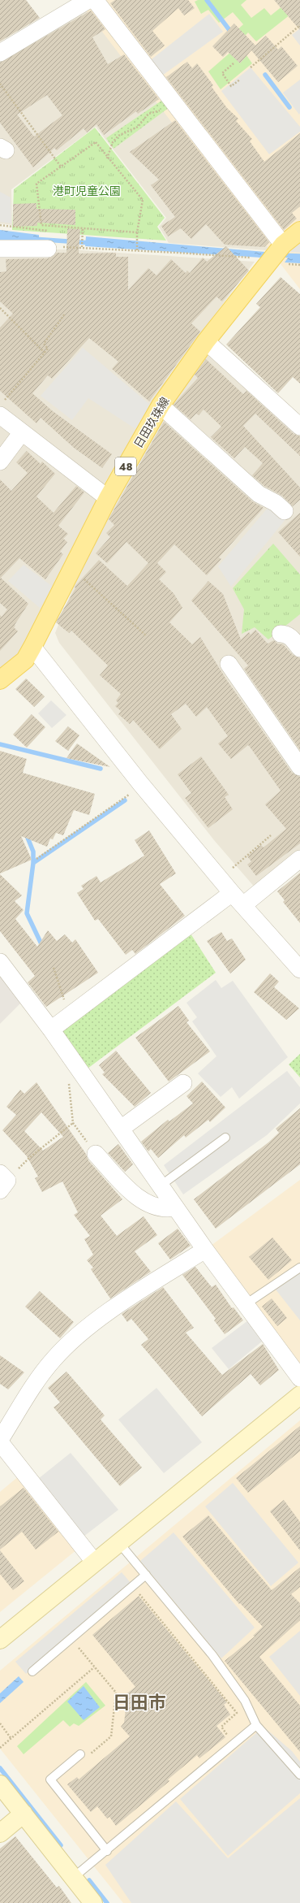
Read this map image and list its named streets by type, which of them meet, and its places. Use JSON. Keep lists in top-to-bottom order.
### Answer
{
  "streets": {
    "main road": ["日田玖珠線", "48"]
  },
  "districts": ["日田市"],
  "parks": ["港町児童公園"]
}
